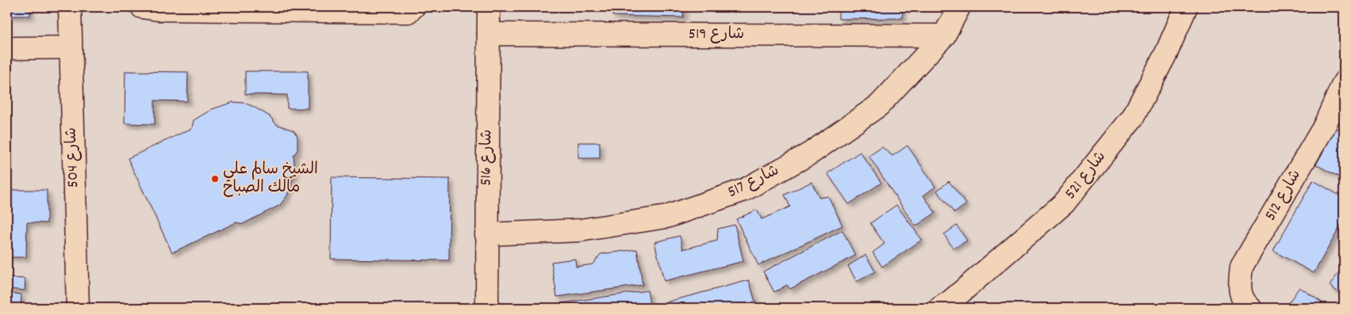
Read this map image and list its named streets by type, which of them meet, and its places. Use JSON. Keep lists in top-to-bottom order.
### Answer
{
  "streets": {
    "street": [
      "شارع 519",
      "شارع 504",
      "شارع 516",
      "شارع 521",
      "شارع 517",
      "شارع 512"
    ]
  },
  "crossings": [
    ["شارع 519", "شارع 516"],
    ["شارع 519", "شارع 517"],
    ["شارع 516", "شارع 517"]
  ],
  "places": ["الشيخ سالم علي مالك الصباح"]
}
